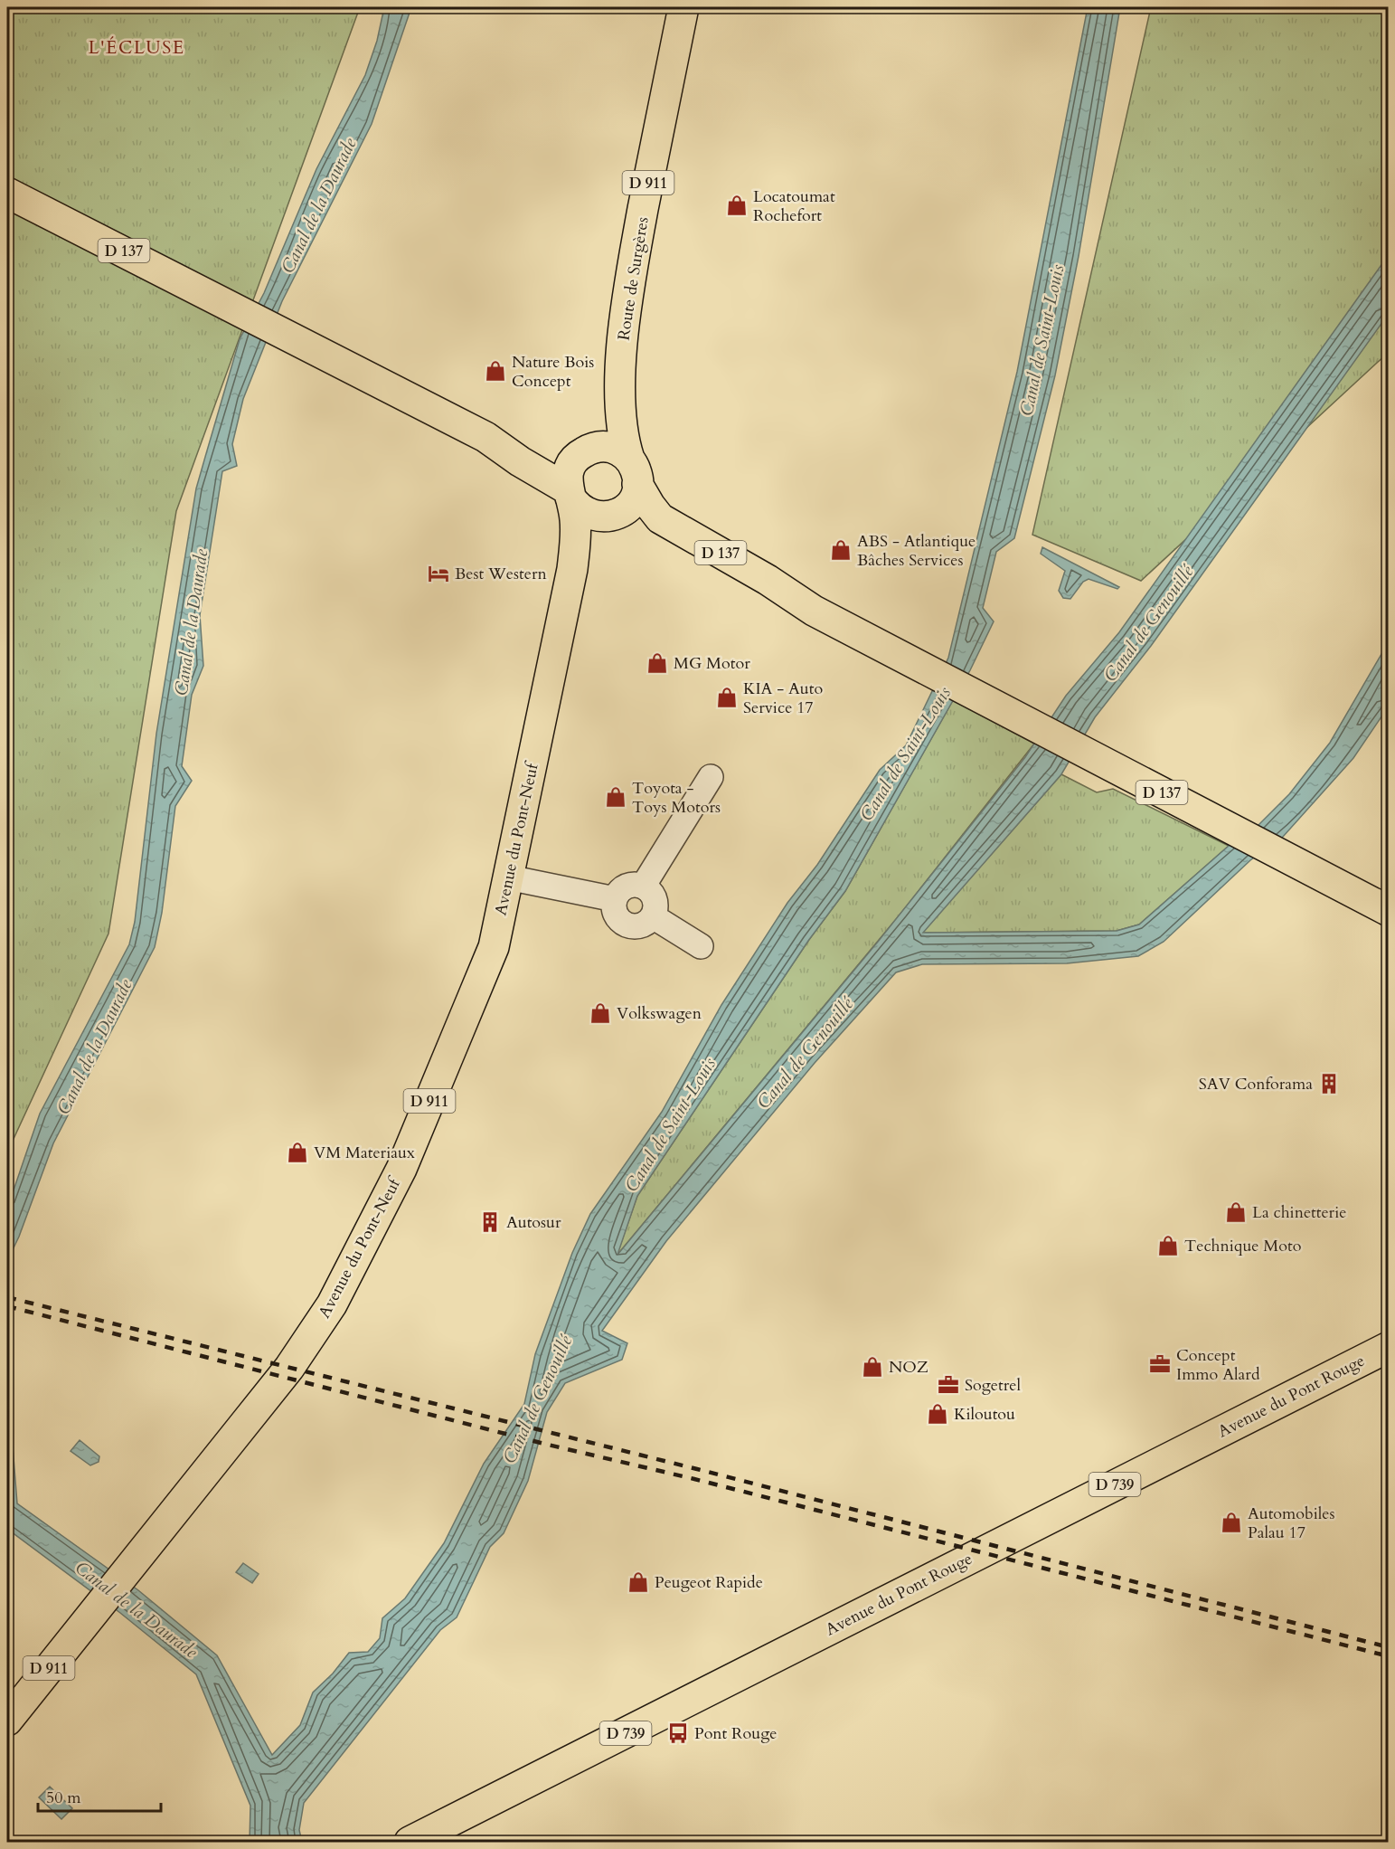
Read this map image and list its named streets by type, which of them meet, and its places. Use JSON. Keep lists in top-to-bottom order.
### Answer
{
  "streets": {
    "main road": [
      "D 911",
      "D 137",
      "Route de Surgères",
      "Avenue du Pont-Neuf",
      "Avenue du Pont Rouge",
      "D 739"
    ]
  },
  "crossings": [
    ["D 911", "D 137"],
    ["D 911", "Route de Surgères"],
    ["D 911", "Avenue du Pont-Neuf"]
  ],
  "districts": ["L'ÉCLUSE"],
  "water": ["Canal de la Daurade", "Canal de Saint-Louis", "Canal de Genouillé"],
  "places": {
    "shop": [
      "Locatoumat Rochefort",
      "Nature Bois Concept",
      "ABS - Atlantique Bâches Services",
      "MG Motor",
      "KIA - Auto Service 17",
      "Toyota - Toys Motors",
      "Volkswagen",
      "VM Materiaux",
      "La chinetterie",
      "Technique Moto",
      "NOZ",
      "Kiloutou",
      "Automobiles Palau 17",
      "Peugeot Rapide"
    ],
    "hotel": ["Best Western"],
    "building": ["SAV Conforama", "Autosur"],
    "office": ["Concept Immo Alard", "Sogetrel"],
    "bus stop": ["Pont Rouge"]
  },
  "scale_bar": "50 m"
}
